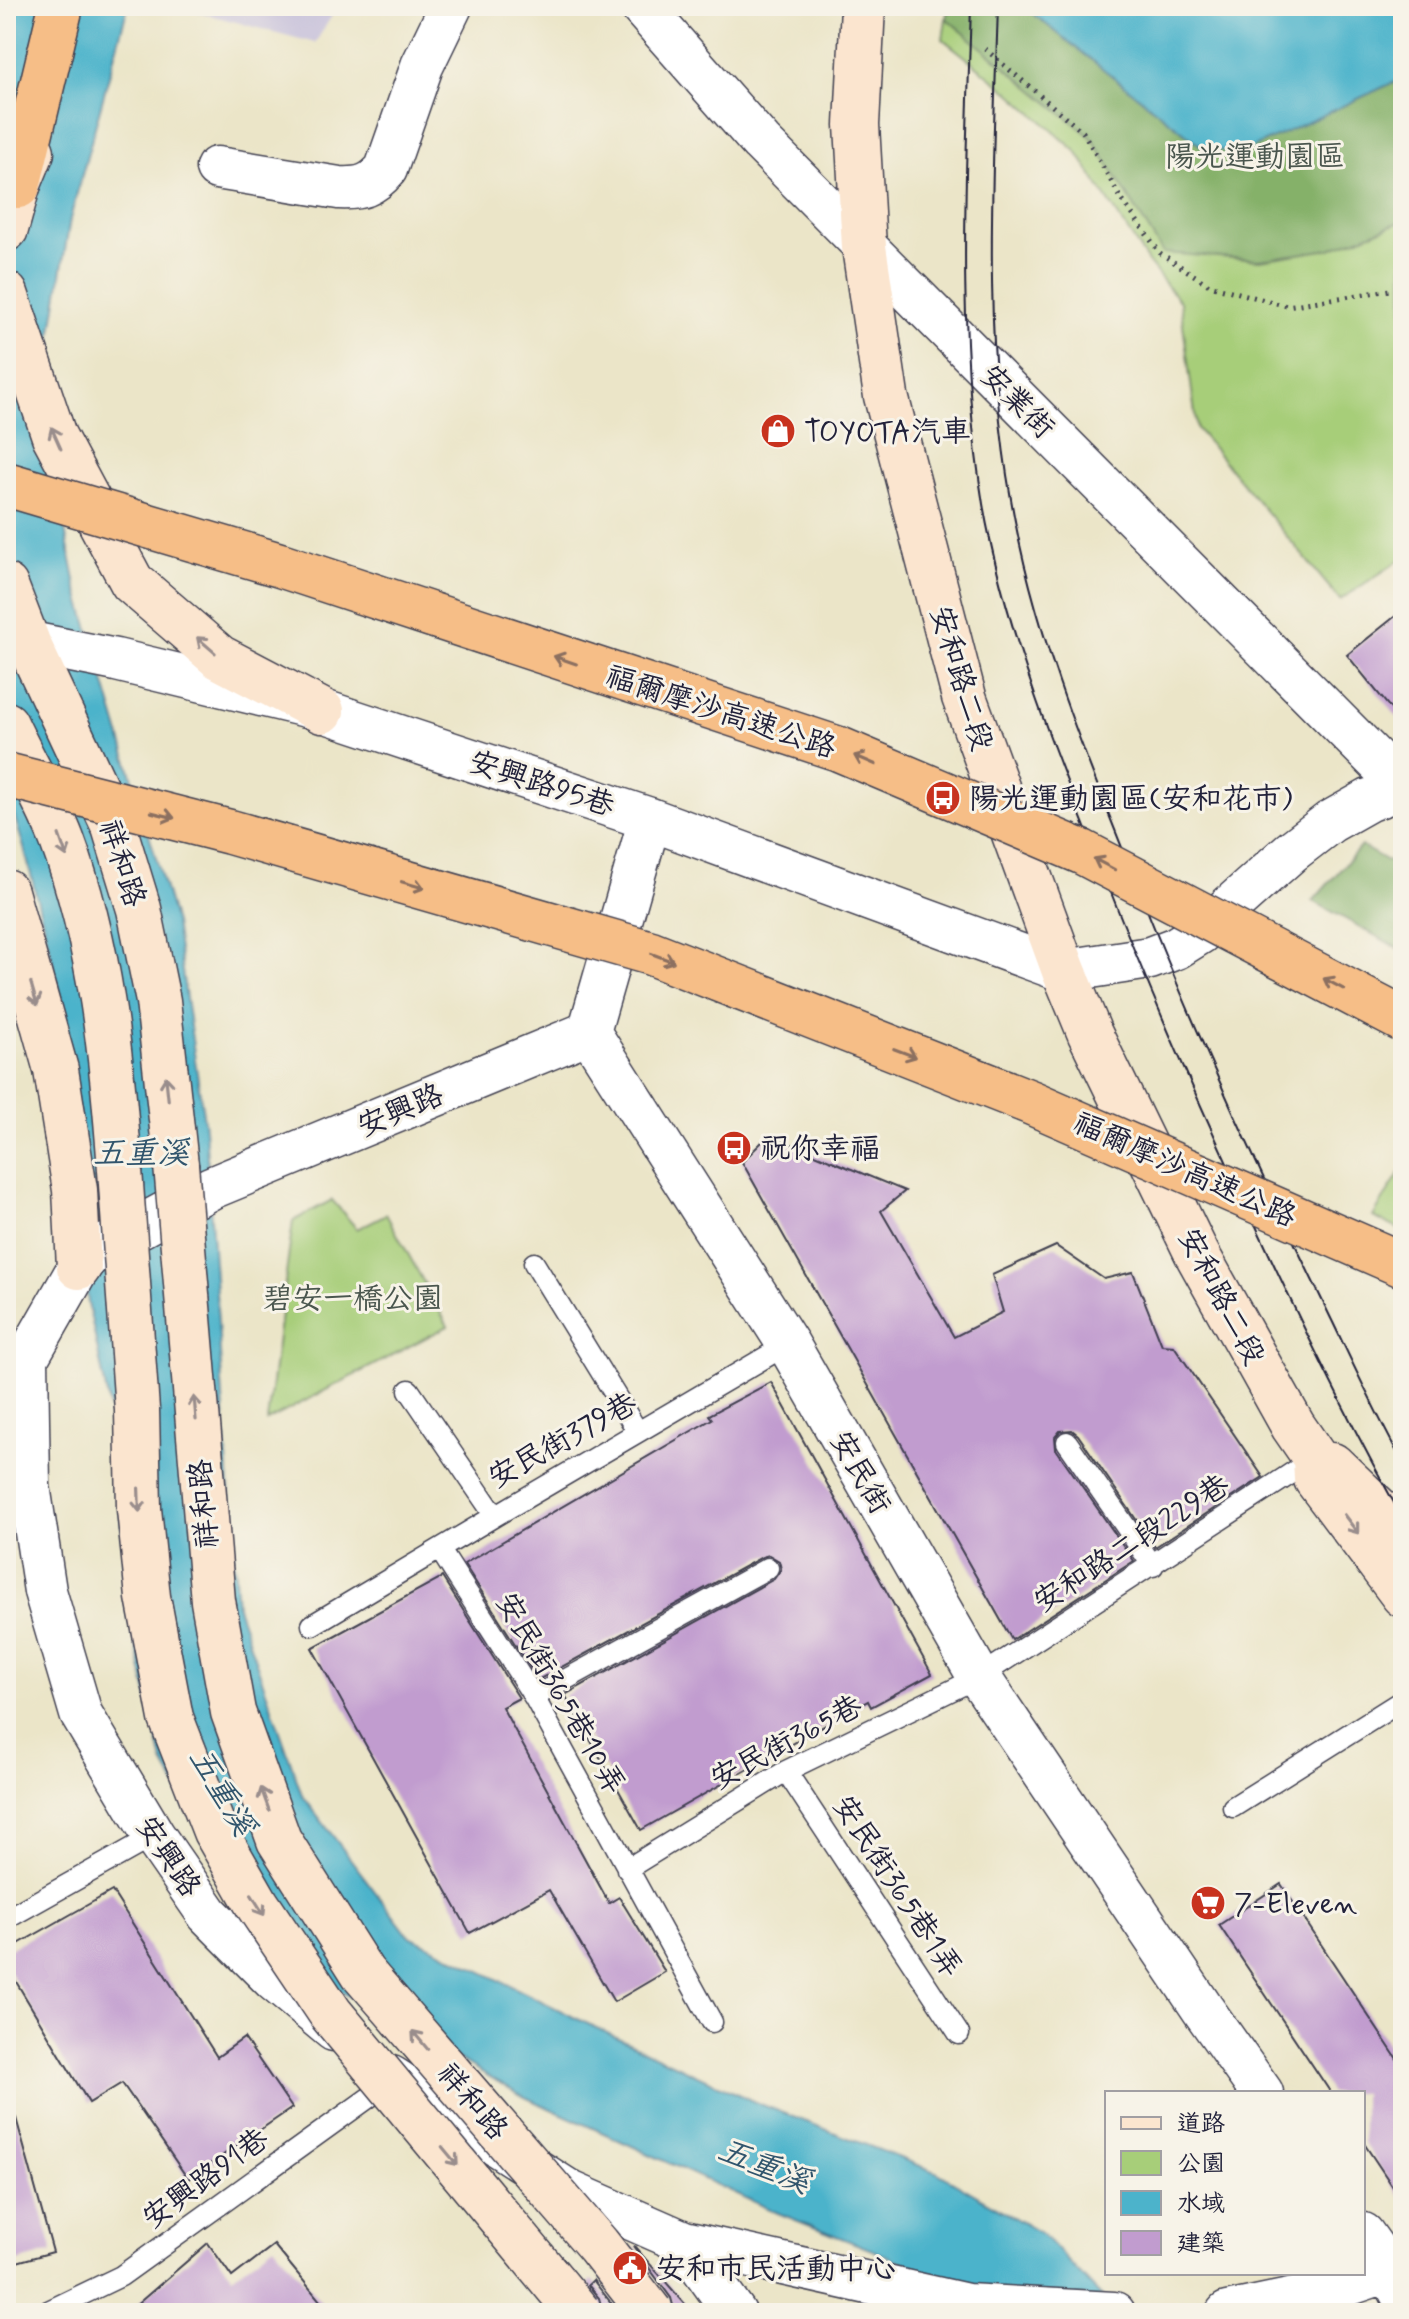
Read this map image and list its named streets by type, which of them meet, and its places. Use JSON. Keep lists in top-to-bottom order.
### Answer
{
  "streets": {
    "highway": ["福爾摩沙高速公路"],
    "main road": ["安和路二段", "祥和路"],
    "street": [
      "安業街",
      "安興路95巷",
      "安興路",
      "安民街"
    ],
    "lane": [
      "安民街379巷",
      "安和路二段229巷",
      "安民街365巷10弄",
      "安民街365巷",
      "安民街365巷1弄",
      "安興路91巷"
    ]
  },
  "crossings": [
    ["安業街", "安和路二段"],
    ["安和路二段", "安興路95巷"],
    ["安和路二段", "安和路二段229巷"],
    ["安興路95巷", "祥和路"],
    ["安興路", "安民街"],
    ["安興路", "安興路91巷"],
    ["安民街379巷", "安民街"],
    ["安民街", "安和路二段229巷"],
    ["安民街", "安民街365巷"],
    ["安和路二段229巷", "安民街365巷"],
    ["安民街365巷10弄", "安民街365巷"],
    ["安民街365巷", "安民街365巷1弄"]
  ],
  "water": ["五重溪"],
  "parks": ["陽光運動園區", "碧安一橋公園"],
  "places": {
    "shop": ["TOYOTA汽車"],
    "bus stop": ["陽光運動園區(安和花市)", "祝你幸福"],
    "supermarket": ["7-Eleven"],
    "public building": ["安和市民活動中心"]
  },
  "legend": [
    "道路",
    "公園",
    "水域",
    "建築"
  ]
}
